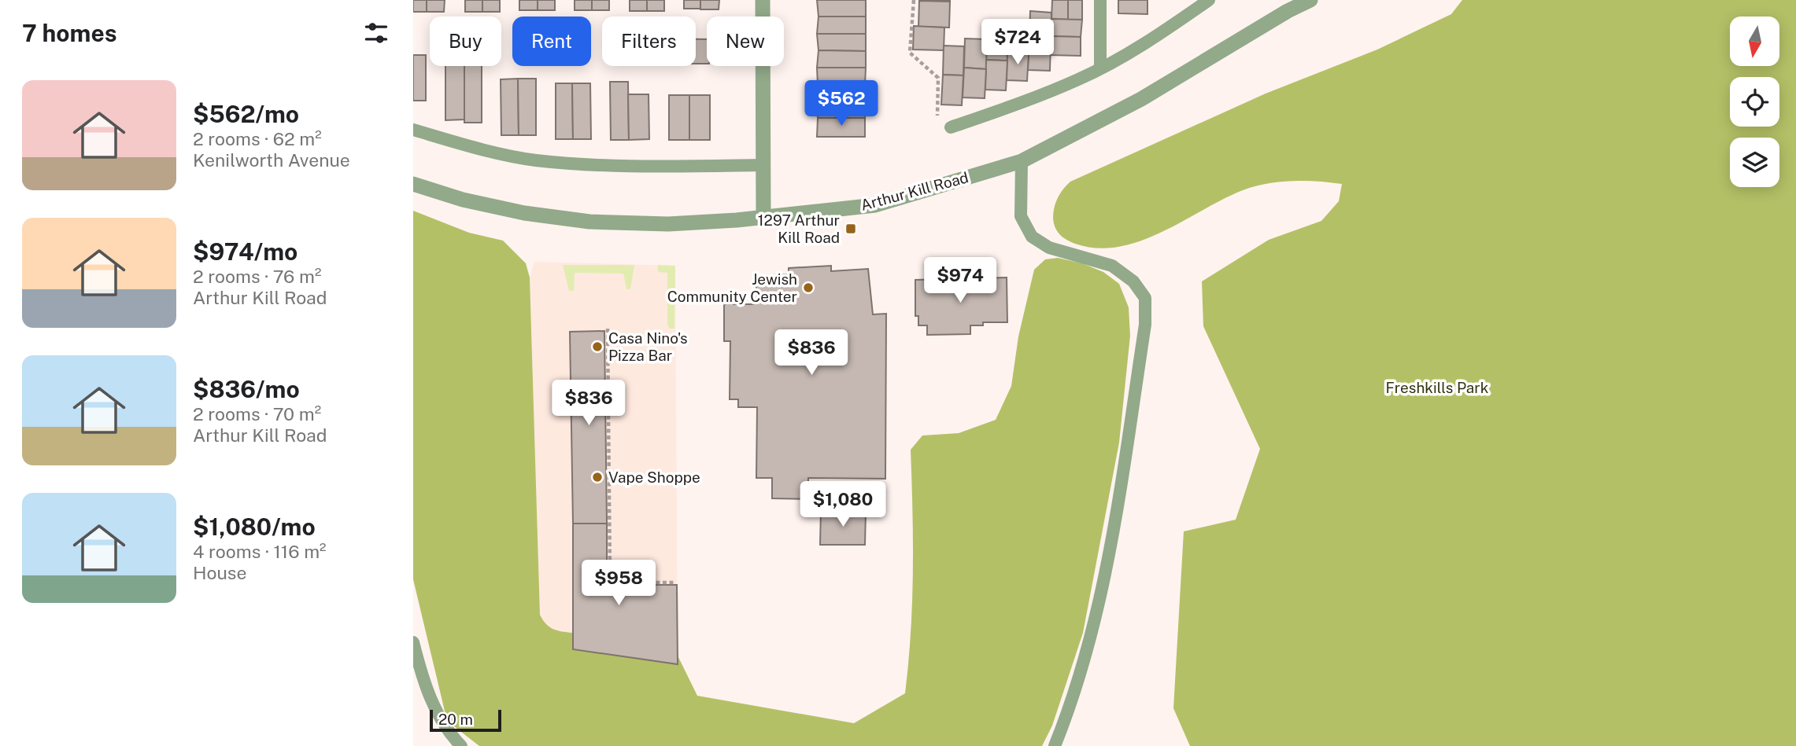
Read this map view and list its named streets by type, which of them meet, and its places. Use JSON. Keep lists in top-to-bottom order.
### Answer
{
  "streets": {
    "street": ["Arthur Kill Road"]
  },
  "parks": ["Freshkills Park"],
  "places": {
    "transit": ["1297 Arthur Kill Road"],
    "other": ["Jewish Community Center", "Casa Nino's Pizza Bar", "Vape Shoppe"]
  },
  "scale_bar": "20 m",
  "north": "bottom",
  "page": {
    "heading": "7 homes",
    "chip": [
      "Buy",
      "Rent",
      "Filters",
      "New"
    ],
    "price": [
      "$724",
      "$562",
      "$974",
      "$836",
      "$836",
      "$1,080",
      "$958"
    ],
    "list": [
      {
        "name": "$562/mo",
        "note": "2 rooms · 62 m² · Kenilworth Avenue"
      },
      {
        "name": "$974/mo",
        "note": "2 rooms · 76 m² · Arthur Kill Road"
      },
      {
        "name": "$836/mo",
        "note": "2 rooms · 70 m² · Arthur Kill Road"
      },
      {
        "name": "$1,080/mo",
        "note": "4 rooms · 116 m² · House"
      }
    ],
    "scale": "20 m"
  }
}
